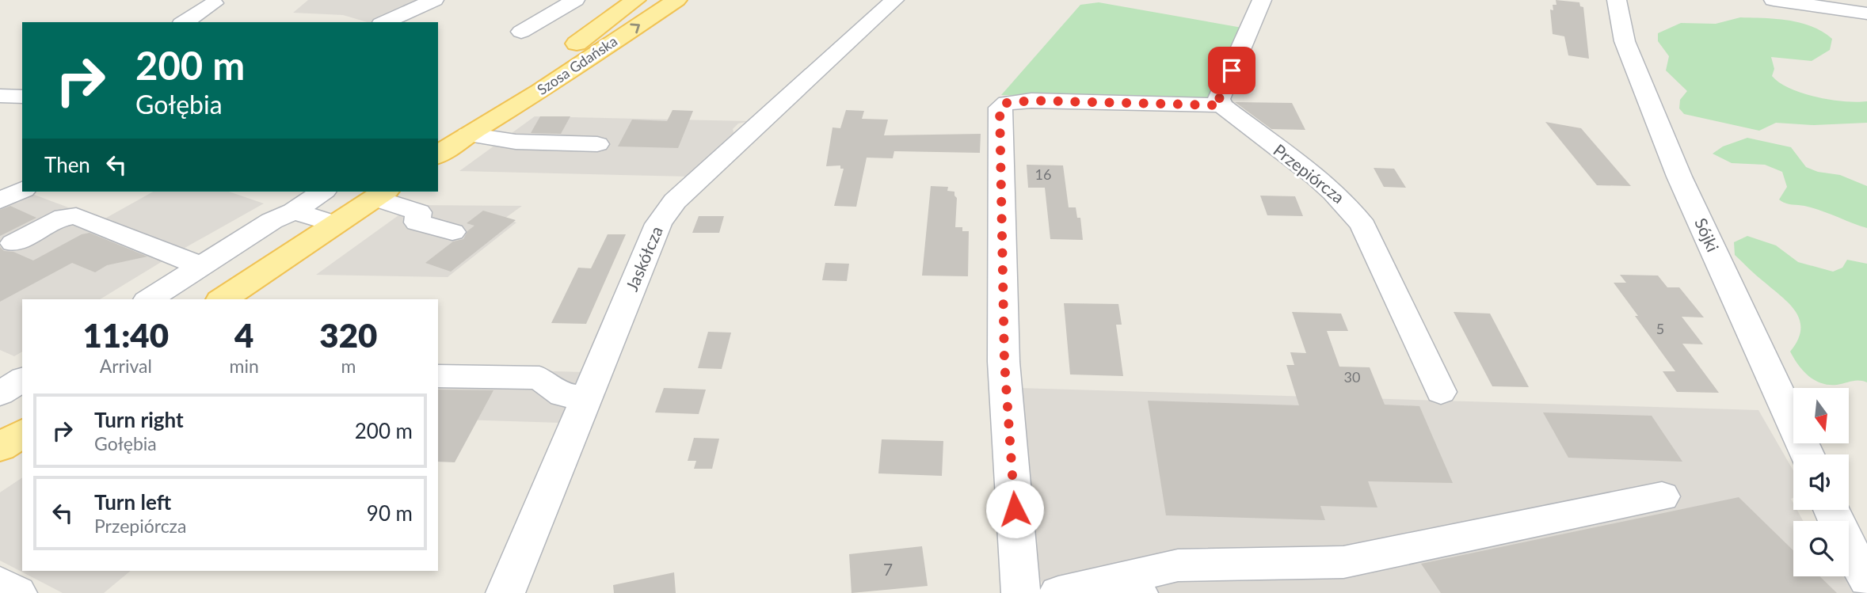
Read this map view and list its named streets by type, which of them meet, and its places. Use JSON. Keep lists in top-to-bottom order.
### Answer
{
  "streets": {
    "main road": ["Szosa Gdańska"],
    "street": ["Przepiórcza", "Sójki", "Jaskółcza"]
  },
  "house_numbers": [
    "16",
    "5",
    "30",
    "7"
  ],
  "north": "bottom",
  "page": {
    "turn": ["200 m", "Gołębia"],
    "then": "Then",
    "eta": [
      "11:40",
      "Arrival",
      "4",
      "min",
      "320",
      "m"
    ],
    "list": [
      {
        "name": "Turn right",
        "note": "Gołębia",
        "value": "200 m"
      },
      {
        "name": "Turn left",
        "note": "Przepiórcza",
        "value": "90 m"
      }
    ]
  }
}
